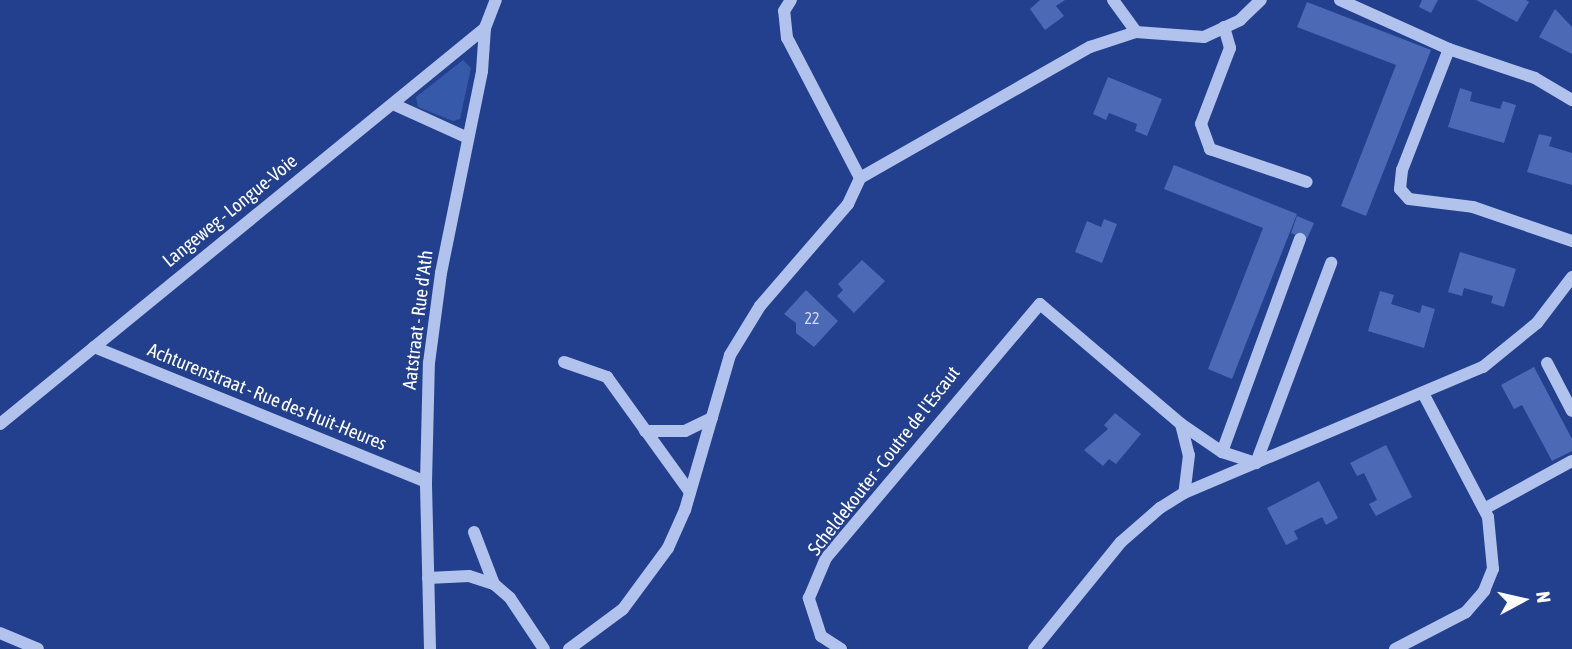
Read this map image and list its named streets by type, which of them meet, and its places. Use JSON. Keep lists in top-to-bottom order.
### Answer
{
  "streets": {
    "street": [
      "Langeweg - Longue-Voie",
      "Aatstraat - Rue d'Ath",
      "Achturenstraat - Rue des Huit-Heures",
      "Scheldekouter - Coutre de l'Escaut"
    ]
  },
  "crossings": [
    ["Langeweg - Longue-Voie", "Aatstraat - Rue d'Ath"],
    ["Langeweg - Longue-Voie", "Achturenstraat - Rue des Huit-Heures"],
    ["Aatstraat - Rue d'Ath", "Achturenstraat - Rue des Huit-Heures"]
  ],
  "house_numbers": ["22"],
  "north": "right"
}
